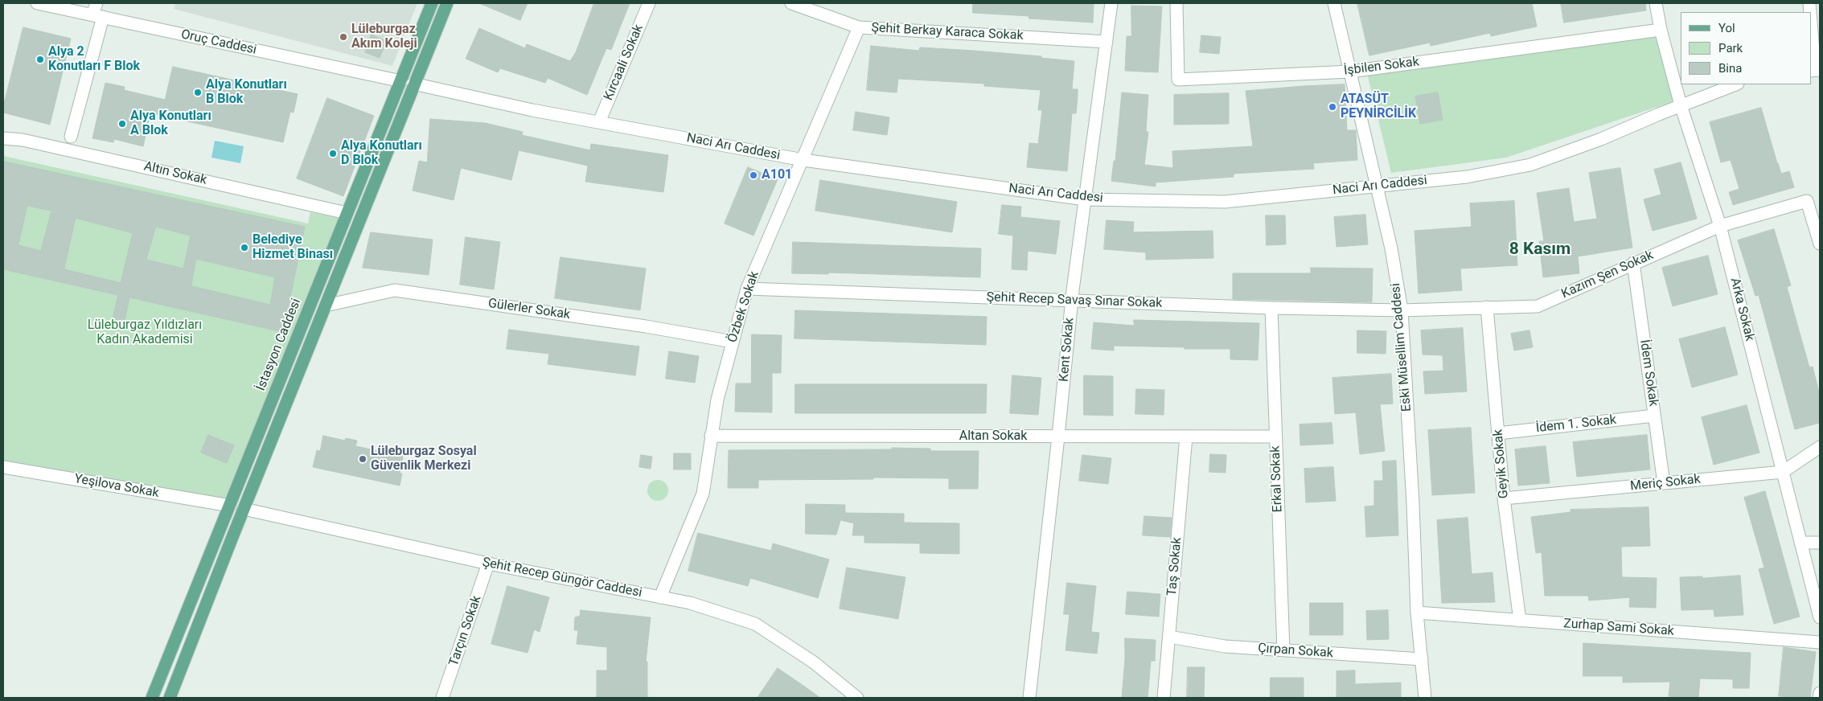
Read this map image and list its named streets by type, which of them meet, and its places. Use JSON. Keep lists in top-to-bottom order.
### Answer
{
  "streets": {
    "main road": ["İstasyon Caddesi"],
    "street": [
      "Şehit Berkay Karaca Sokak",
      "Oruç Caddesi",
      "Kırcaali Sokak",
      "İşbilen Sokak",
      "Naci Arı Caddesi",
      "Altın Sokak",
      "Kazım Şen Sokak",
      "Şehit Recep Savaş Sınar Sokak",
      "Özbek Sokak",
      "Gülerler Sokak",
      "Arka Sokak",
      "Eski Müsellim Caddesi",
      "Kent Sokak",
      "İdem Sokak",
      "İdem 1. Sokak",
      "Altan Sokak",
      "Geyik Sokak",
      "Erkal Sokak",
      "Meriç Sokak",
      "Yeşilova Sokak",
      "Taş Sokak",
      "Şehit Recep Güngör Caddesi",
      "Zurhap Sami Sokak",
      "Tarçın Sokak",
      "Çırpan Sokak"
    ]
  },
  "crossings": [
    ["Şehit Berkay Karaca Sokak", "Özbek Sokak"],
    ["Şehit Berkay Karaca Sokak", "Kent Sokak"],
    ["Oruç Caddesi", "İstasyon Caddesi"],
    ["Kırcaali Sokak", "Naci Arı Caddesi"],
    ["İşbilen Sokak", "Arka Sokak"],
    ["İşbilen Sokak", "Eski Müsellim Caddesi"],
    ["Naci Arı Caddesi", "Özbek Sokak"],
    ["Naci Arı Caddesi", "Arka Sokak"],
    ["Naci Arı Caddesi", "Eski Müsellim Caddesi"],
    ["Naci Arı Caddesi", "Kent Sokak"],
    ["Altın Sokak", "İstasyon Caddesi"],
    ["Kazım Şen Sokak", "Şehit Recep Savaş Sınar Sokak"],
    ["Kazım Şen Sokak", "Arka Sokak"],
    ["Kazım Şen Sokak", "Eski Müsellim Caddesi"],
    ["Kazım Şen Sokak", "İdem Sokak"],
    ["Kazım Şen Sokak", "Geyik Sokak"],
    ["Şehit Recep Savaş Sınar Sokak", "Özbek Sokak"],
    ["Şehit Recep Savaş Sınar Sokak", "Eski Müsellim Caddesi"],
    ["Şehit Recep Savaş Sınar Sokak", "Kent Sokak"],
    ["Şehit Recep Savaş Sınar Sokak", "Erkal Sokak"],
    ["Özbek Sokak", "Gülerler Sokak"],
    ["Özbek Sokak", "Altan Sokak"],
    ["Özbek Sokak", "Şehit Recep Güngör Caddesi"],
    ["Arka Sokak", "Meriç Sokak"],
    ["İstasyon Caddesi", "Yeşilova Sokak"],
    ["Eski Müsellim Caddesi", "Zurhap Sami Sokak"],
    ["Eski Müsellim Caddesi", "Çırpan Sokak"],
    ["Kent Sokak", "Altan Sokak"],
    ["İdem Sokak", "İdem 1. Sokak"],
    ["İdem Sokak", "Meriç Sokak"],
    ["İdem 1. Sokak", "Geyik Sokak"],
    ["Altan Sokak", "Erkal Sokak"],
    ["Altan Sokak", "Taş Sokak"],
    ["Geyik Sokak", "Meriç Sokak"],
    ["Geyik Sokak", "Zurhap Sami Sokak"],
    ["Erkal Sokak", "Çırpan Sokak"],
    ["Taş Sokak", "Çırpan Sokak"],
    ["Şehit Recep Güngör Caddesi", "Tarçın Sokak"]
  ],
  "districts": ["8 Kasım"],
  "parks": ["Lüleburgaz Yıldızları Kadın Akademisi"],
  "places": [
    "Lüleburgaz Akım Koleji",
    "Alya 2 Konutları F Blok",
    "Alya Konutları B Blok",
    "ATASÜT PEYNİRCİLİK",
    "Alya Konutları A Blok",
    "Alya Konutları D Blok",
    "A101",
    "Belediye Hizmet Binası",
    "Lüleburgaz Sosyal Güvenlik Merkezi"
  ],
  "legend": ["Yol", "Park", "Bina"]
}
